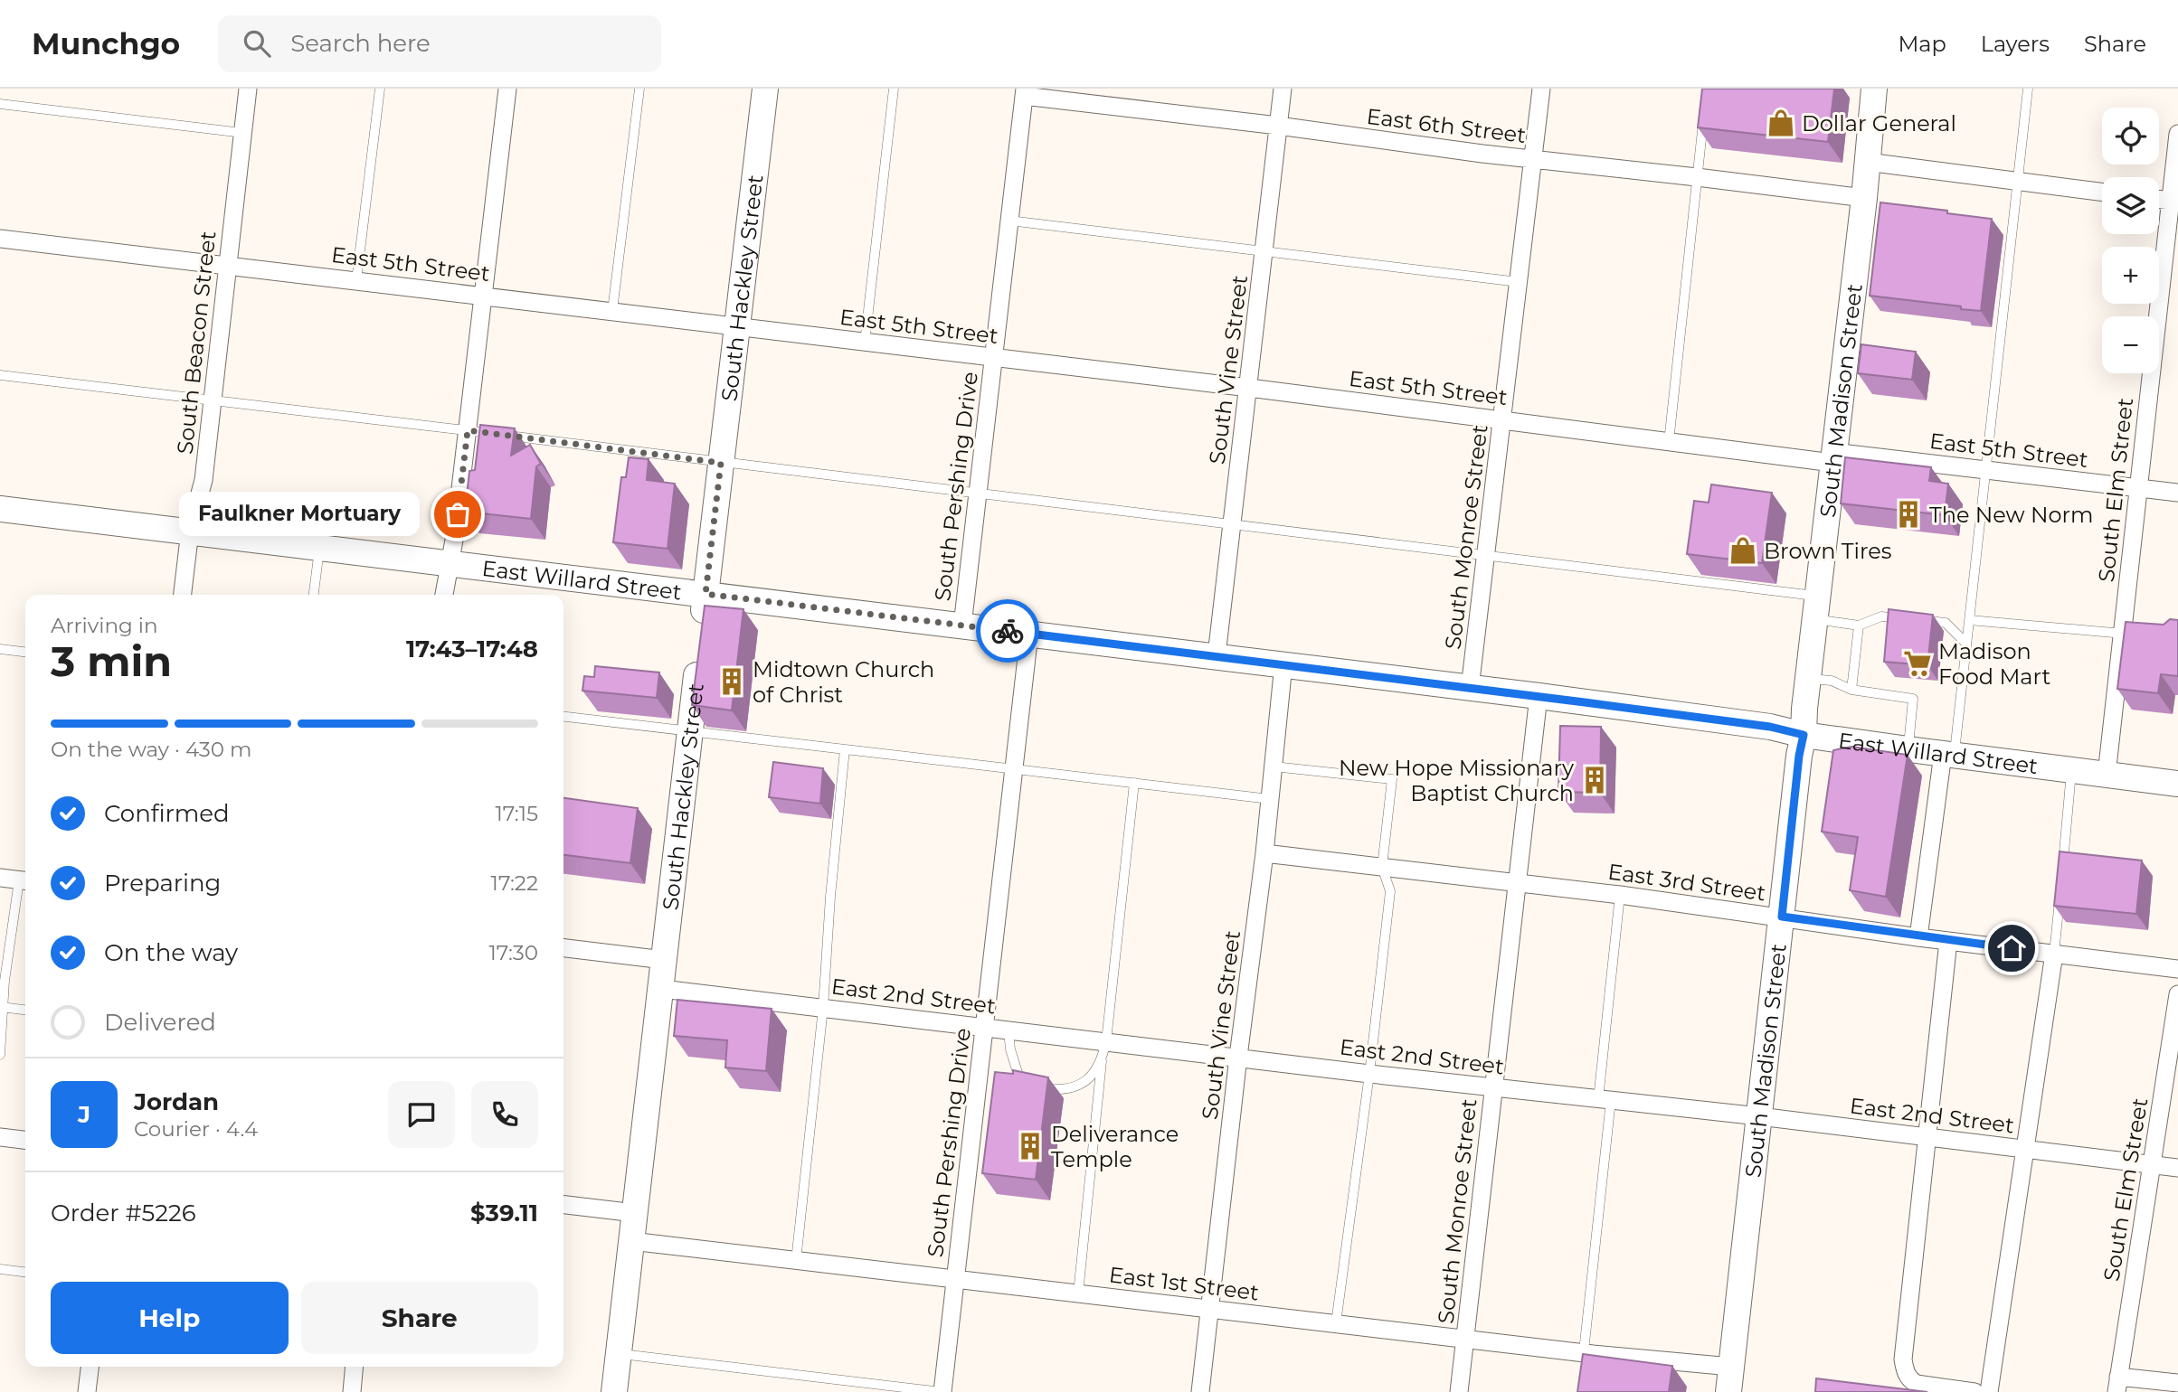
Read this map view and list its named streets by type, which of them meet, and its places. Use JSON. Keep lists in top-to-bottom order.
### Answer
{
  "streets": {
    "street": [
      "East 6th Street",
      "East 5th Street",
      "South Hackley Street",
      "South Beacon Street",
      "South Vine Street",
      "South Madison Street",
      "South Pershing Drive",
      "South Elm Street",
      "South Monroe Street",
      "East Willard Street",
      "East 3rd Street",
      "East 2nd Street",
      "East 1st Street"
    ]
  },
  "crossings": [
    ["East 6th Street", "South Vine Street"],
    ["East 6th Street", "South Madison Street"],
    ["East 6th Street", "South Pershing Drive"],
    ["East 6th Street", "South Monroe Street"],
    ["East 5th Street", "South Hackley Street"],
    ["East 5th Street", "South Beacon Street"],
    ["East 5th Street", "South Vine Street"],
    ["East 5th Street", "South Madison Street"],
    ["East 5th Street", "South Pershing Drive"],
    ["East 5th Street", "South Elm Street"],
    ["East 5th Street", "South Monroe Street"],
    ["South Hackley Street", "East Willard Street"],
    ["South Hackley Street", "East 2nd Street"],
    ["South Hackley Street", "East 1st Street"],
    ["South Beacon Street", "East Willard Street"],
    ["South Vine Street", "East Willard Street"],
    ["South Vine Street", "East 3rd Street"],
    ["South Vine Street", "East 2nd Street"],
    ["South Vine Street", "East 1st Street"],
    ["South Madison Street", "East Willard Street"],
    ["South Madison Street", "East 3rd Street"],
    ["South Madison Street", "East 2nd Street"],
    ["South Madison Street", "East 1st Street"],
    ["South Pershing Drive", "East Willard Street"],
    ["South Pershing Drive", "East 2nd Street"],
    ["South Pershing Drive", "East 1st Street"],
    ["South Elm Street", "East Willard Street"],
    ["South Elm Street", "East 2nd Street"],
    ["South Monroe Street", "East Willard Street"],
    ["South Monroe Street", "East 3rd Street"],
    ["South Monroe Street", "East 2nd Street"],
    ["South Monroe Street", "East 1st Street"]
  ],
  "places": {
    "shop": ["Dollar General", "Brown Tires"],
    "other": ["Faulkner Mortuary"],
    "building": [
      "The New Norm",
      "Midtown Church of Christ",
      "New Hope Missionary Baptist Church",
      "Deliverance Temple"
    ],
    "supermarket": ["Madison Food Mart"]
  },
  "page": {
    "header": "Munchgo",
    "search": "Search here",
    "nav": ["Map", "Layers", "Share"],
    "map_buttons": ["+", "−"],
    "bubble": "Faulkner Mortuary",
    "heading": ["3 min", "Arriving in", "17:43–17:48"],
    "panel": [
      "Jordan",
      "Courier · 4.4",
      "Order #5226",
      "$39.11"
    ],
    "bar": "On the way · 430 m",
    "list": [
      ["Confirmed", "17:15"],
      ["Preparing", "17:22"],
      ["On the way", "17:30"],
      "Delivered"
    ],
    "round": "J",
    "buttons": ["Help", "Share"]
  }
}
